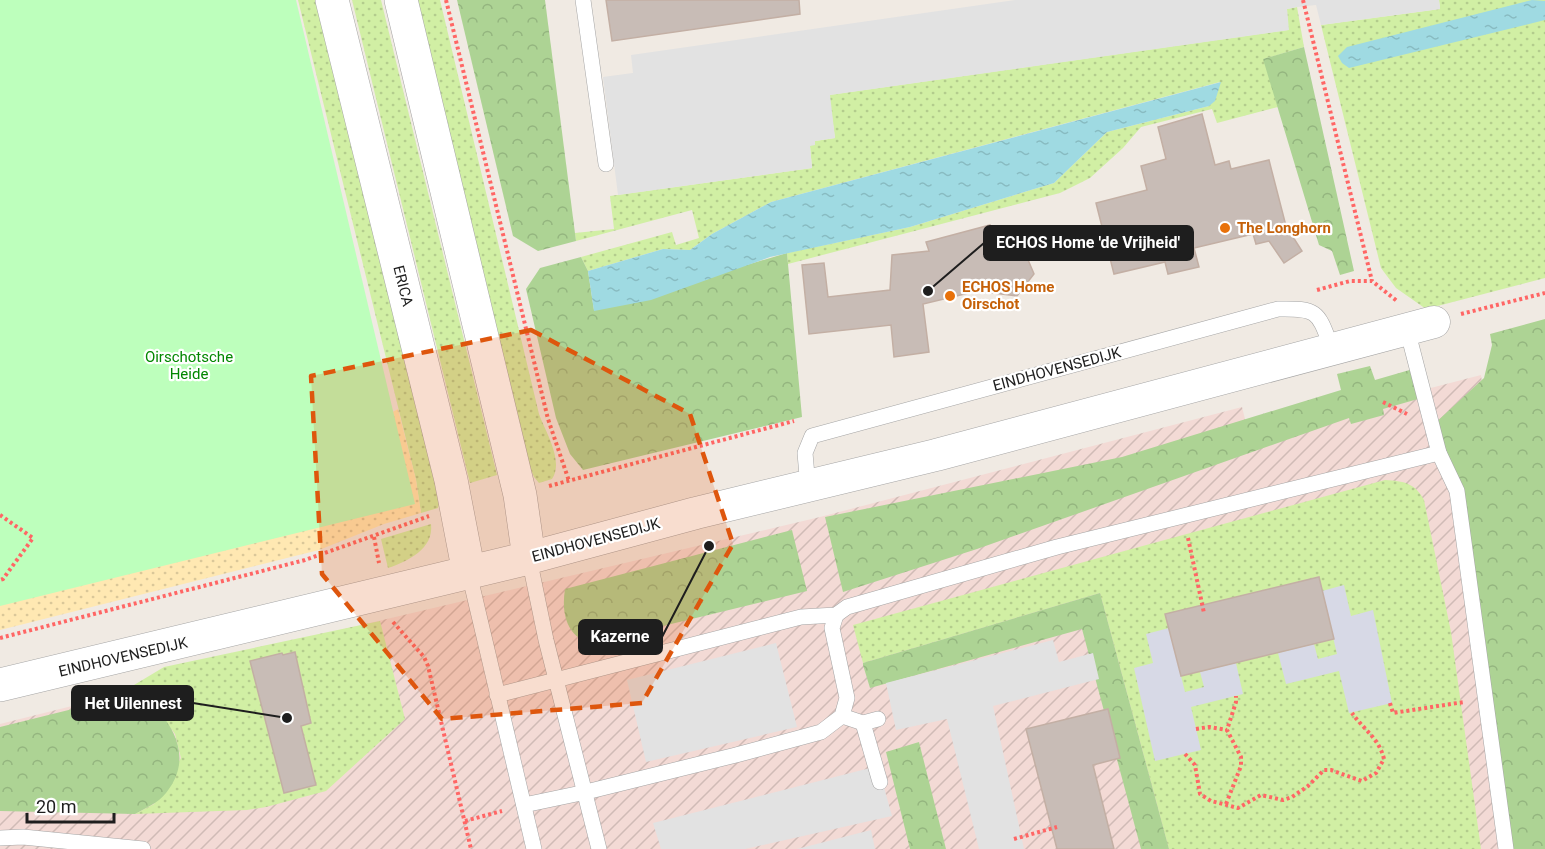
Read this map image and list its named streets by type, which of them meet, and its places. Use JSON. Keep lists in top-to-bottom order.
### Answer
{
  "streets": {
    "street": ["ERICA", "EINDHOVENSEDIJK"]
  },
  "crossings": [
    ["ERICA", "EINDHOVENSEDIJK"]
  ],
  "parks": ["Oirschotsche Heide"],
  "places": [
    "The Longhorn",
    "ECHOS Home 'de Vrijheid'",
    "ECHOS Home Oirschot",
    "Kazerne",
    "Het Uilennest"
  ],
  "scale_bar": "20 m"
}
